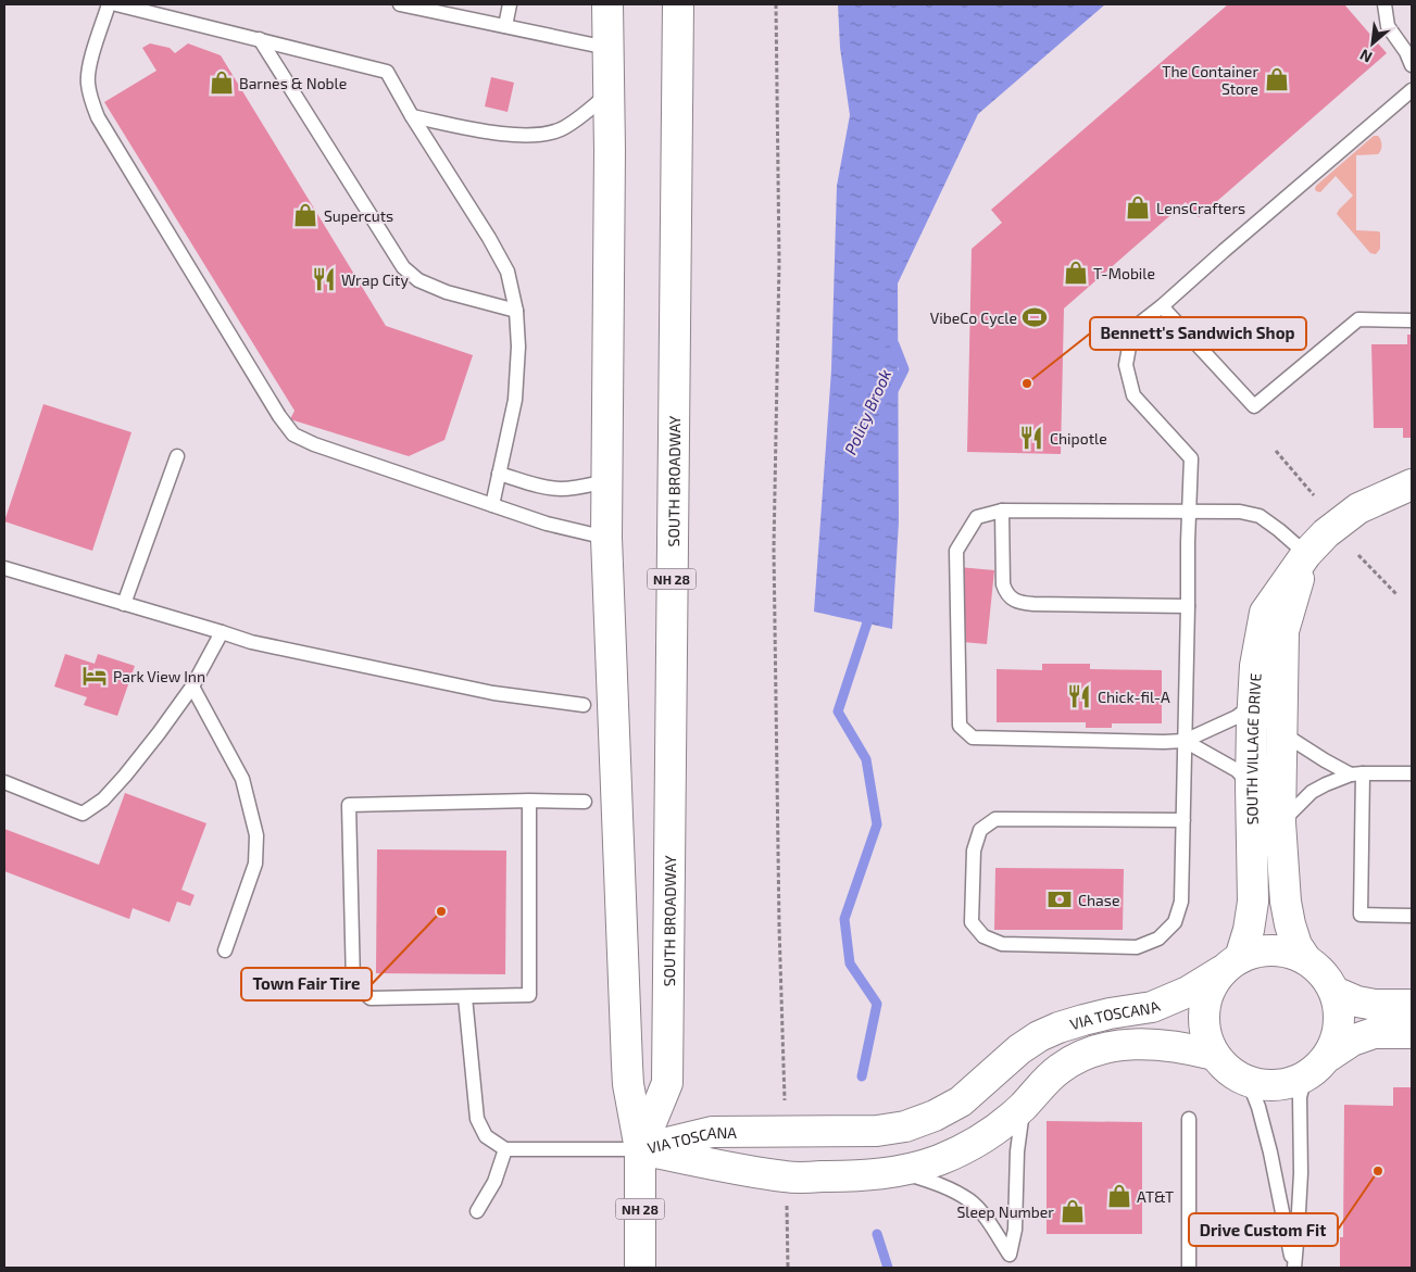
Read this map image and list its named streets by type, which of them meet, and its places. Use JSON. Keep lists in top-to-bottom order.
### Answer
{
  "streets": {
    "main road": [
      "SOUTH BROADWAY",
      "NH 28",
      "SOUTH VILLAGE DRIVE",
      "VIA TOSCANA"
    ]
  },
  "crossings": [
    ["SOUTH BROADWAY", "VIA TOSCANA"],
    ["SOUTH VILLAGE DRIVE", "VIA TOSCANA"]
  ],
  "water": ["Policy Brook"],
  "places": {
    "shop": [
      "The Container Store",
      "Barnes & Noble",
      "LensCrafters",
      "Supercuts",
      "T-Mobile",
      "AT&T",
      "Sleep Number"
    ],
    "restaurant": ["Wrap City", "Chipotle", "Chick-fil-A"],
    "sports": ["VibeCo Cycle"],
    "other": ["Bennett's Sandwich Shop", "Town Fair Tire", "Drive Custom Fit"],
    "hotel": ["Park View Inn"],
    "bank": ["Chase"]
  },
  "north": "bottom left"
}
